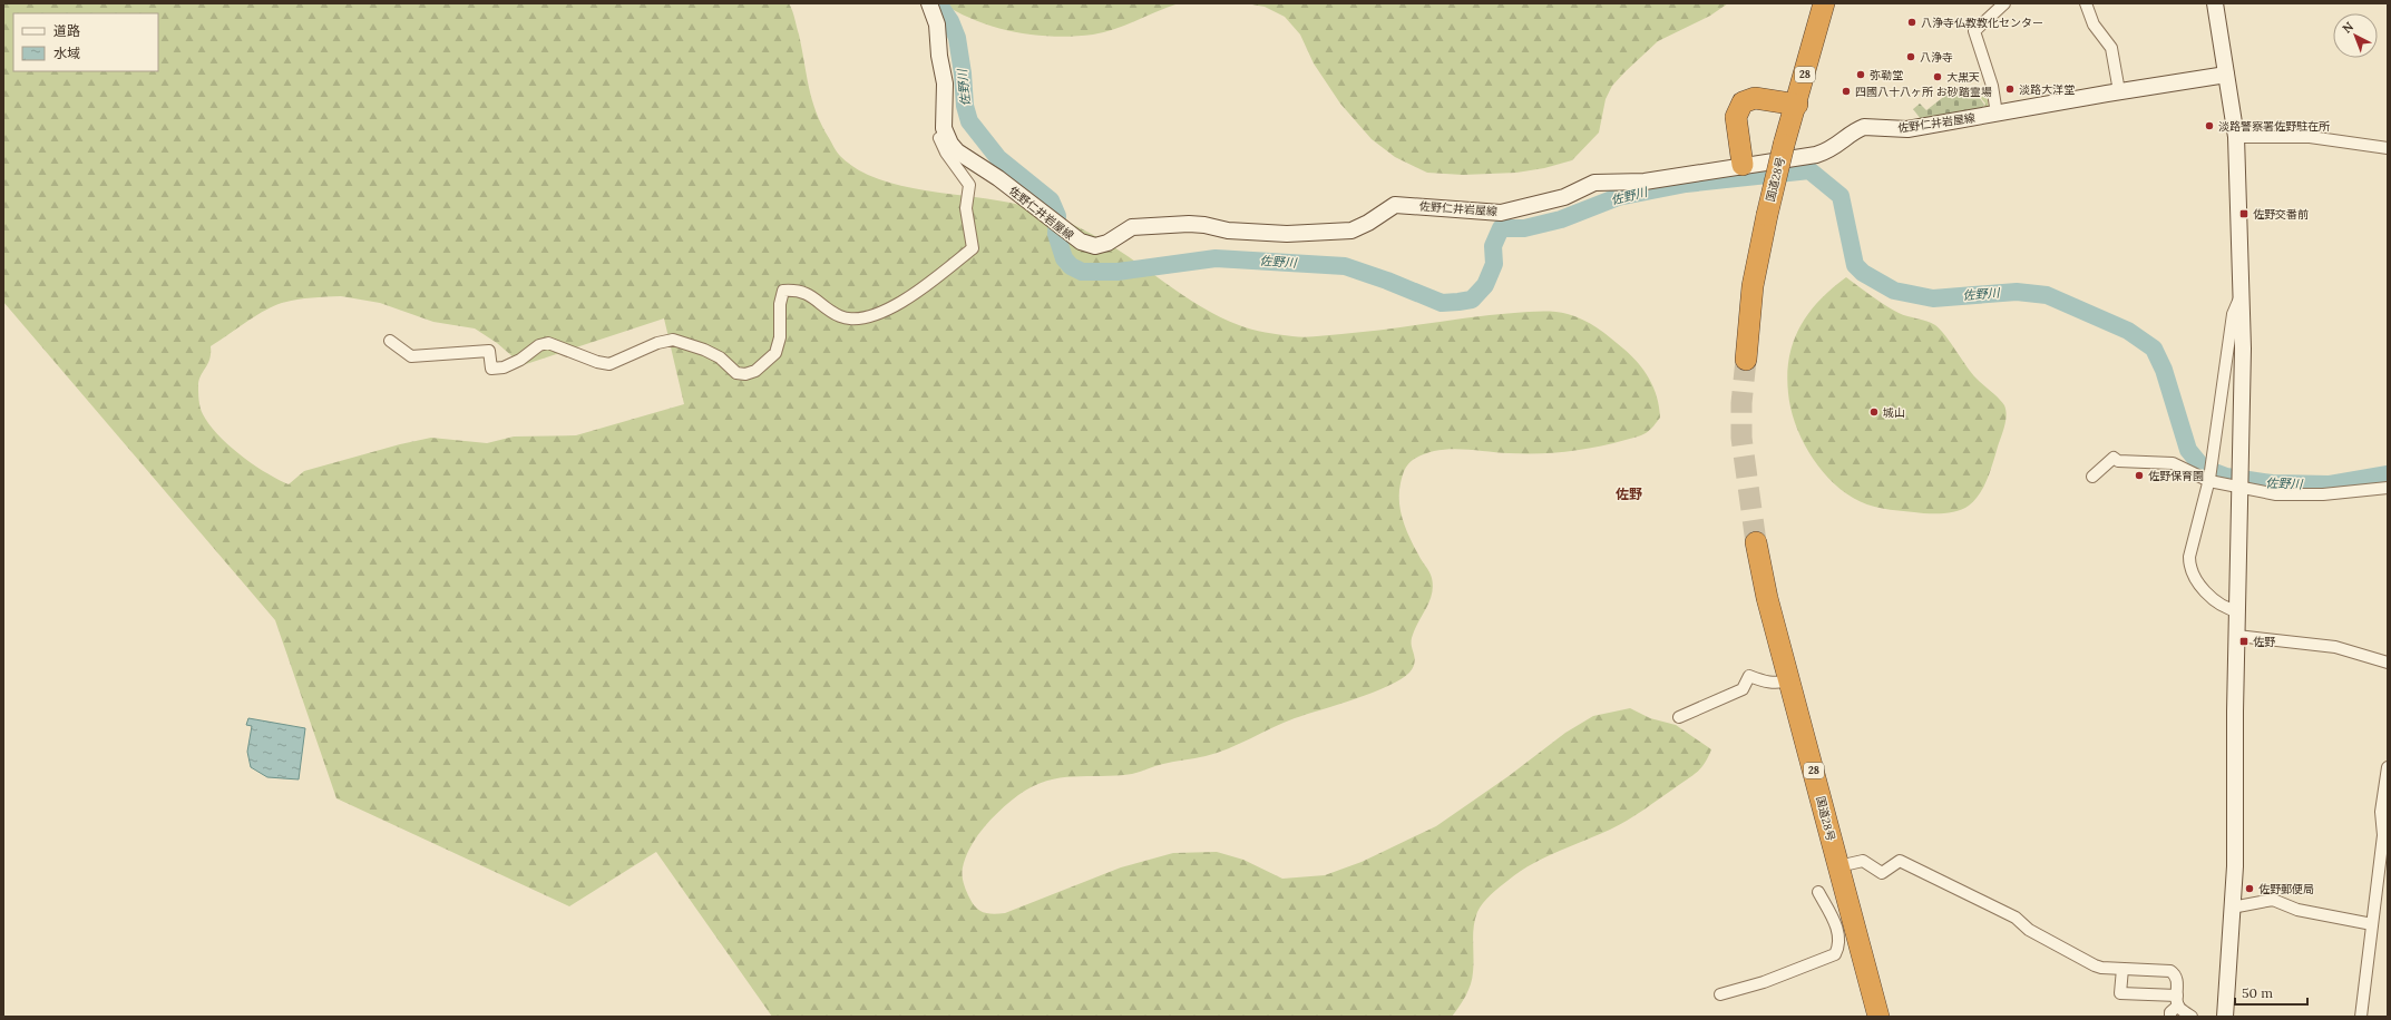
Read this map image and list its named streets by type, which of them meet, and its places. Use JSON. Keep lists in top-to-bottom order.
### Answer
{
  "streets": {
    "highway": ["28", "国道28号"],
    "main road": ["佐野仁井岩屋線"]
  },
  "districts": ["佐野"],
  "water": ["佐野川"],
  "places": {
    "other": [
      "八浄寺仏教教化センター",
      "八浄寺",
      "弥勒堂",
      "大黒天",
      "淡路大洋堂",
      "四國八十八ヶ所 お砂踏霊場",
      "淡路警察署佐野駐在所",
      "城山",
      "佐野保育園",
      "佐野郵便局"
    ],
    "transit": ["佐野交番前", "佐野"]
  },
  "legend": ["道路", "水域"],
  "scale_bar": "50 m",
  "north": "top left"
}
